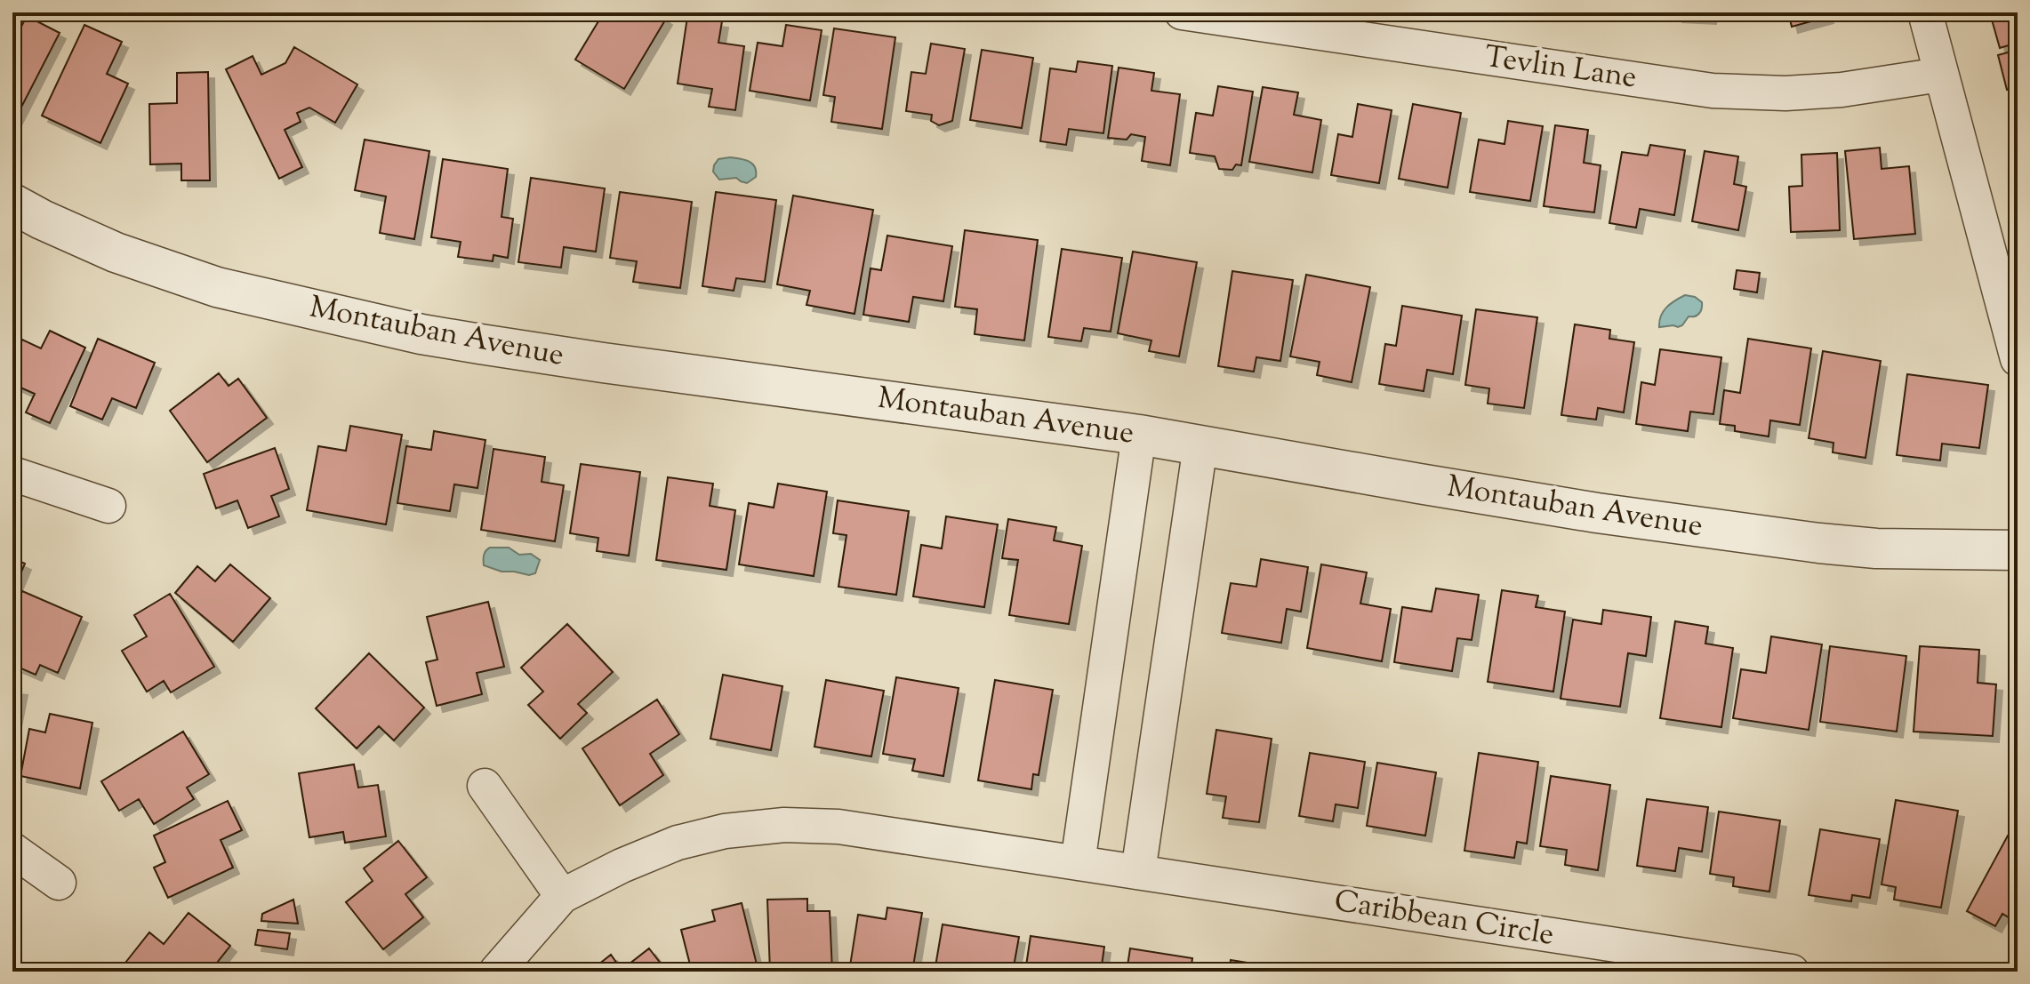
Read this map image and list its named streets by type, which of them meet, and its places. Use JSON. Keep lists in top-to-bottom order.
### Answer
{
  "streets": {
    "street": ["Tevlin Lane", "Montauban Avenue", "Caribbean Circle"]
  }
}
